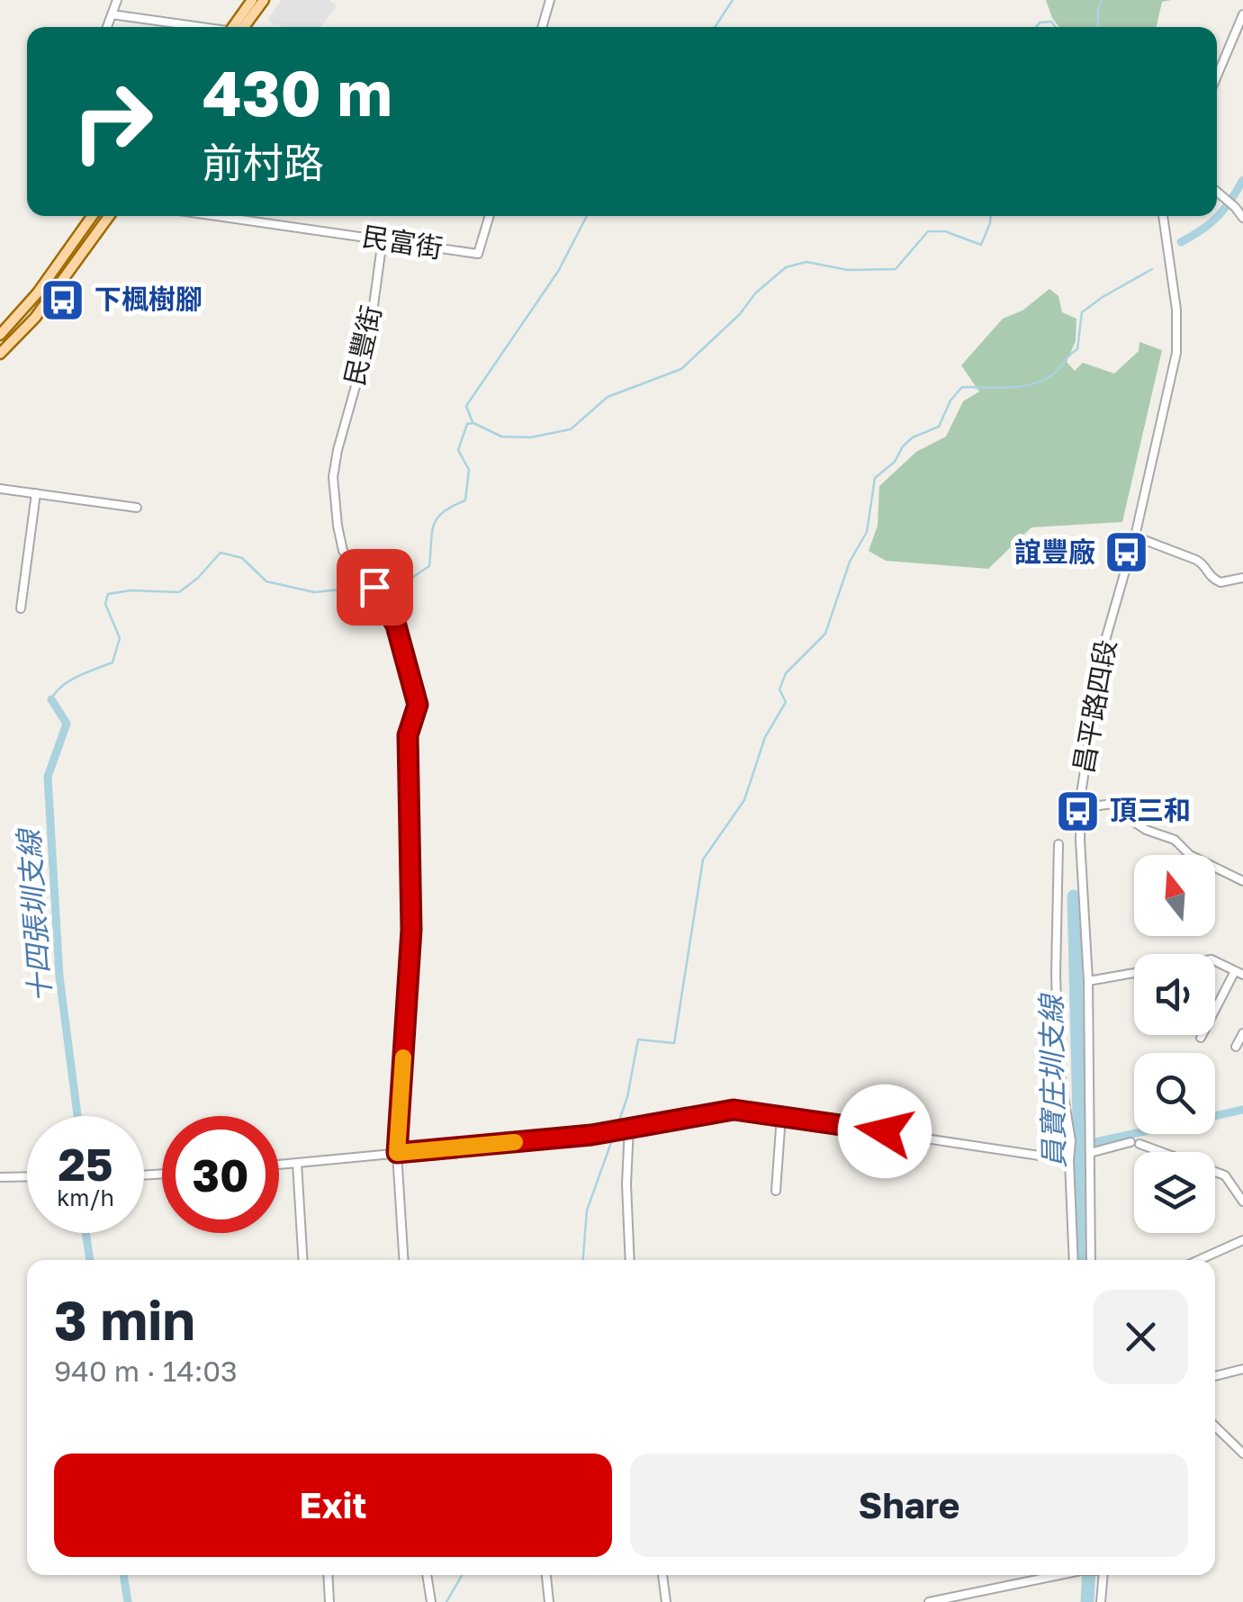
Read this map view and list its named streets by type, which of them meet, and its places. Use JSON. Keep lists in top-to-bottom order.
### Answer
{
  "streets": {
    "street": ["民富街", "民豐街", "昌平路四段"]
  },
  "crossings": [
    ["民富街", "民豐街"]
  ],
  "water": ["十四張圳支線", "員寶庄圳支線"],
  "places": {
    "bus stop": ["下楓樹腳", "誼豐廠", "頂三和"]
  },
  "north": "top",
  "page": {
    "turn": ["430 m", "前村路"],
    "speed": "25 km/h",
    "limit": "30",
    "heading": ["3 min", "940 m · 14:03"],
    "buttons": ["Exit", "Share"]
  }
}
